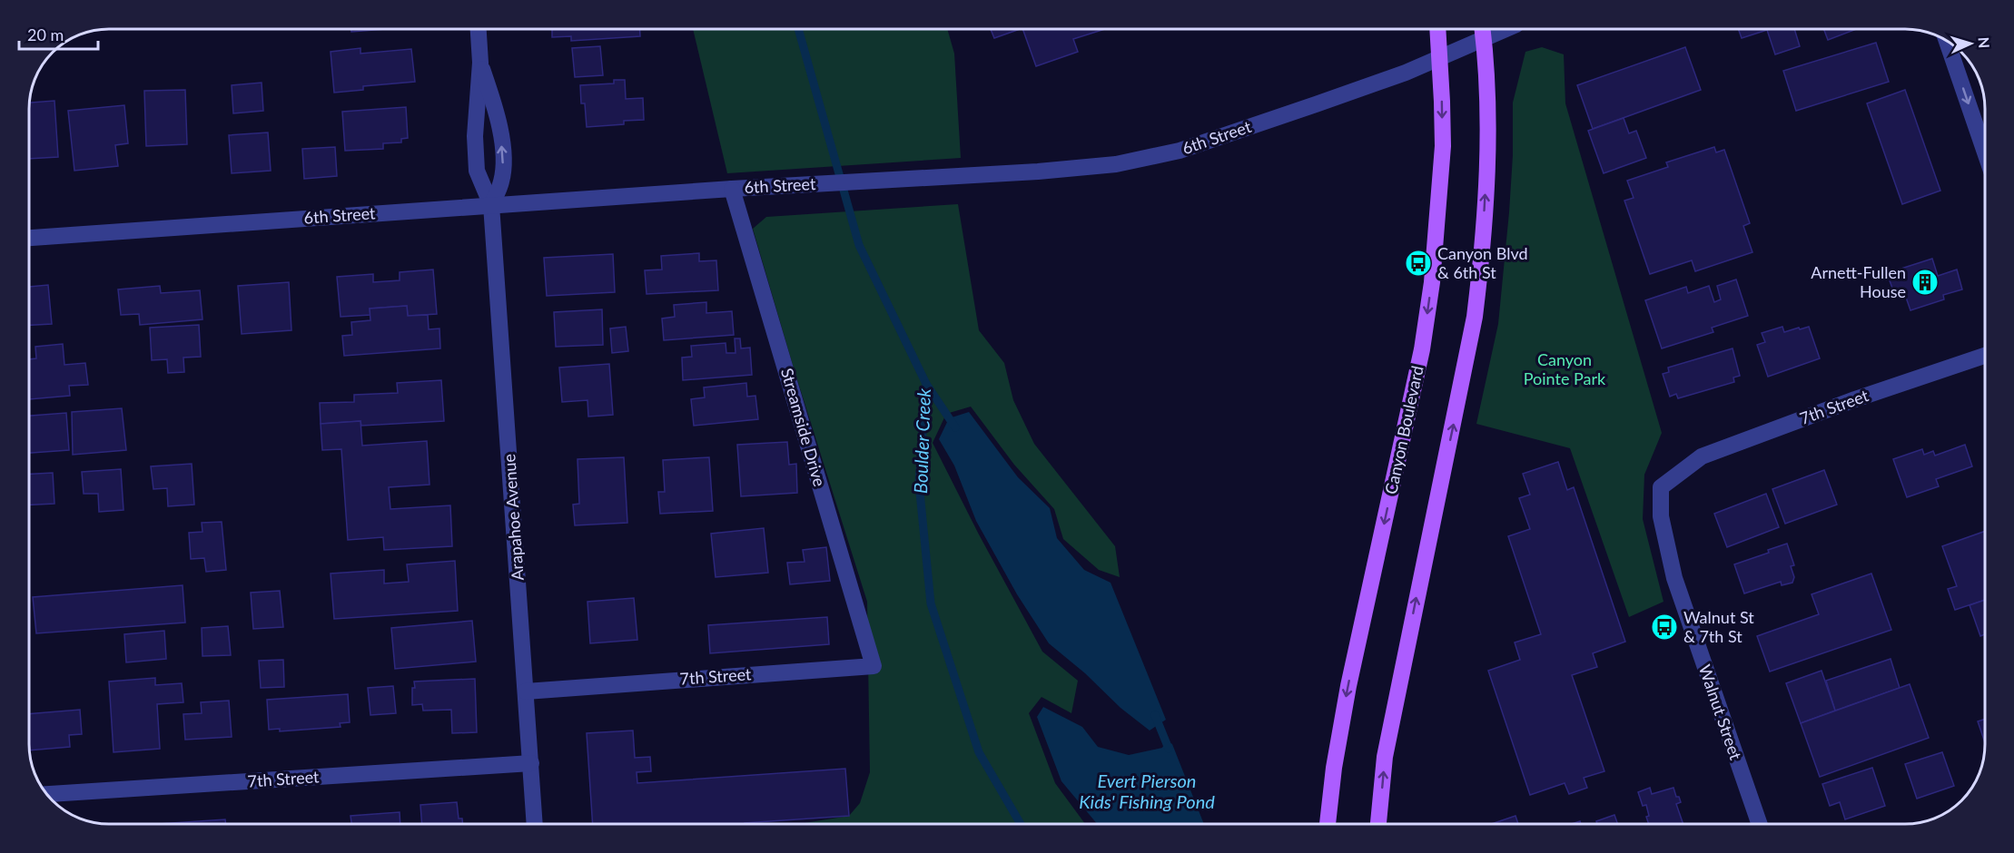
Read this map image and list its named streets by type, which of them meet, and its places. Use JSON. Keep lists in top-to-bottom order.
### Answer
{
  "streets": {
    "main road": ["Canyon Boulevard"],
    "street": [
      "6th Street",
      "7th Street",
      "Streamside Drive",
      "Arapahoe Avenue",
      "Walnut Street"
    ]
  },
  "crossings": [
    ["6th Street", "Streamside Drive"],
    ["6th Street", "Canyon Boulevard"],
    ["6th Street", "Arapahoe Avenue"],
    ["7th Street", "Streamside Drive"],
    ["7th Street", "Arapahoe Avenue"],
    ["7th Street", "Walnut Street"]
  ],
  "water": ["Boulder Creek", "Evert Pierson Kids' Fishing Pond"],
  "parks": ["Canyon Pointe Park"],
  "places": {
    "bus stop": ["Canyon Blvd & 6th St", "Walnut St & 7th St"],
    "building": ["Arnett-Fullen House"]
  },
  "scale_bar": "20 m",
  "north": "right"
}
